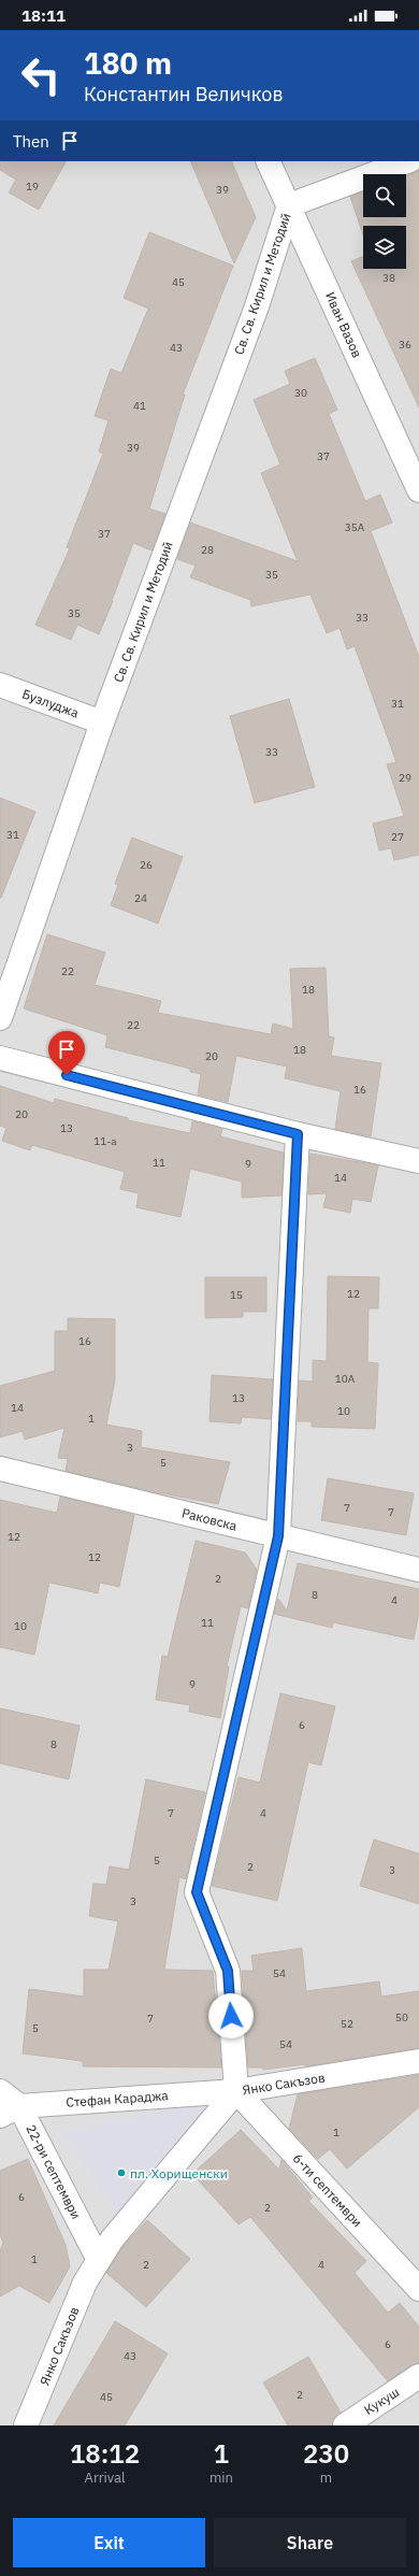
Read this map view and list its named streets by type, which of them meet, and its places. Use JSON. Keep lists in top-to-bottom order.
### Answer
{
  "streets": {
    "street": [
      "Св. Св. Кирил и Методий",
      "Иван Вазов",
      "Бузлуджа",
      "Раковска",
      "Янко Сакъзов",
      "Стефан Караджа",
      "22-ри септември",
      "6-ти септември",
      "Кукуш"
    ]
  },
  "crossings": [
    ["Св. Св. Кирил и Методий", "Иван Вазов"],
    ["Св. Св. Кирил и Методий", "Бузлуджа"],
    ["Янко Сакъзов", "Стефан Караджа"],
    ["Янко Сакъзов", "22-ри септември"],
    ["Янко Сакъзов", "6-ти септември"],
    ["Стефан Караджа", "22-ри септември"],
    ["Стефан Караджа", "6-ти септември"]
  ],
  "places": ["пл. Хорищенски"],
  "house_numbers": [
    "19",
    "39",
    "38",
    "45",
    "36",
    "43",
    "30",
    "41",
    "39",
    "37",
    "35А",
    "37",
    "28",
    "35",
    "35",
    "33",
    "31",
    "33",
    "29",
    "31",
    "27",
    "26",
    "24",
    "22",
    "18",
    "22",
    "18",
    "20",
    "16",
    "20",
    "13",
    "11-a",
    "11",
    "9",
    "14",
    "12",
    "15",
    "16",
    "10А",
    "13",
    "14",
    "10",
    "1",
    "3",
    "5",
    "7",
    "7",
    "12",
    "12",
    "2",
    "8",
    "4",
    "11",
    "10",
    "9",
    "6",
    "8",
    "7",
    "4",
    "5",
    "2",
    "3",
    "3",
    "54",
    "50",
    "7",
    "52",
    "5",
    "54",
    "1",
    "6",
    "2",
    "1",
    "2",
    "4",
    "6",
    "43",
    "2",
    "45"
  ],
  "page": {
    "status": "18:11",
    "turn": ["180 m", "Константин Величков"],
    "then": "Then",
    "eta": [
      "18:12",
      "Arrival",
      "1",
      "min",
      "230",
      "m"
    ],
    "buttons": ["Exit", "Share"]
  }
}
